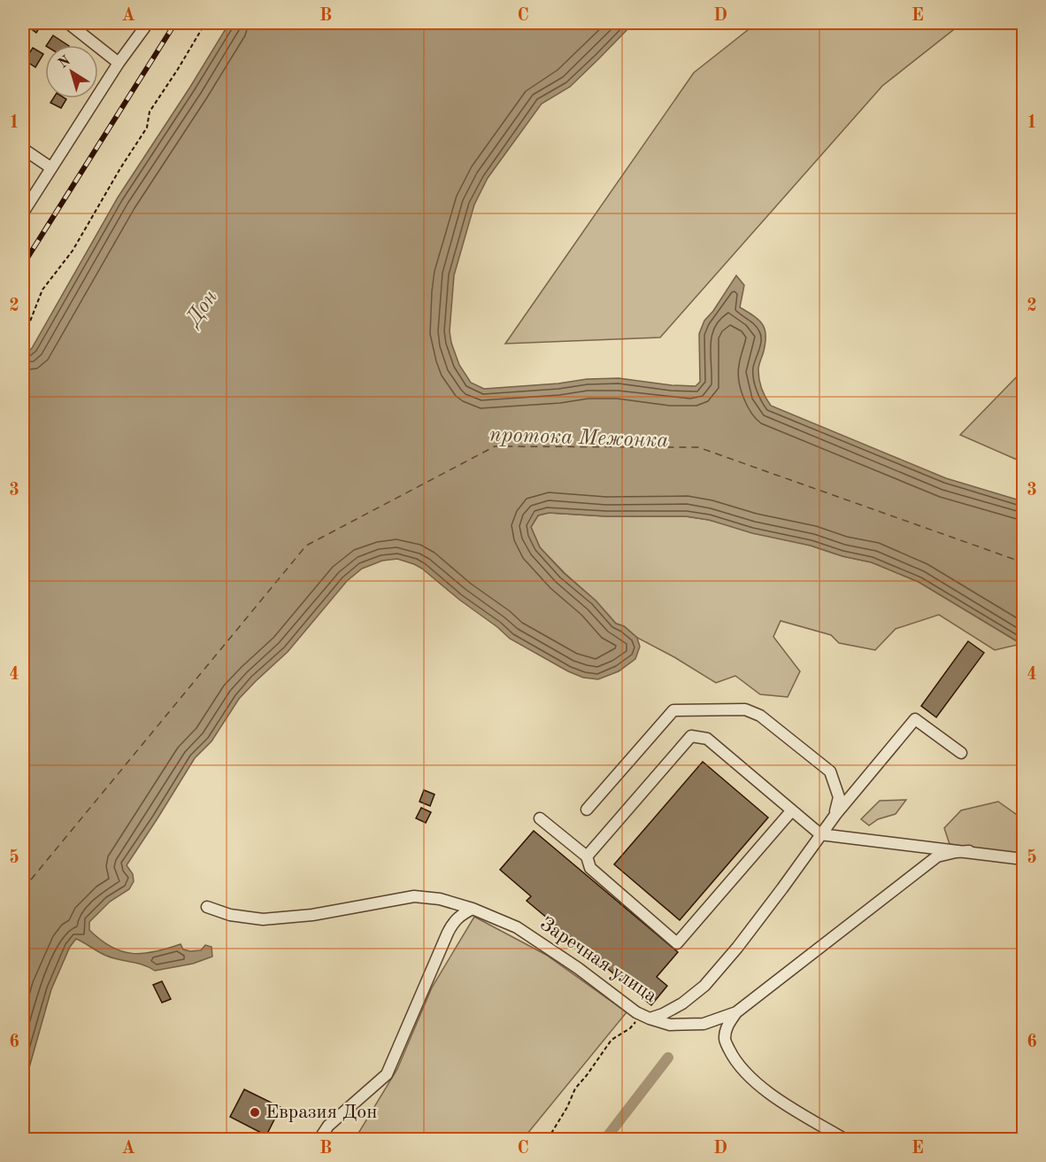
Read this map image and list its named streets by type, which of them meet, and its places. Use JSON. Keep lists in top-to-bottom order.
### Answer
{
  "streets": {
    "street": ["Заречная улица"]
  },
  "water": ["Дон", "протока Межонка"],
  "places": ["Евразия Дон"],
  "north": "top left",
  "grid": {
    "columns": [
      "A",
      "B",
      "C",
      "D",
      "E"
    ],
    "rows": [
      "1",
      "2",
      "3",
      "4",
      "5",
      "6"
    ]
  }
}
